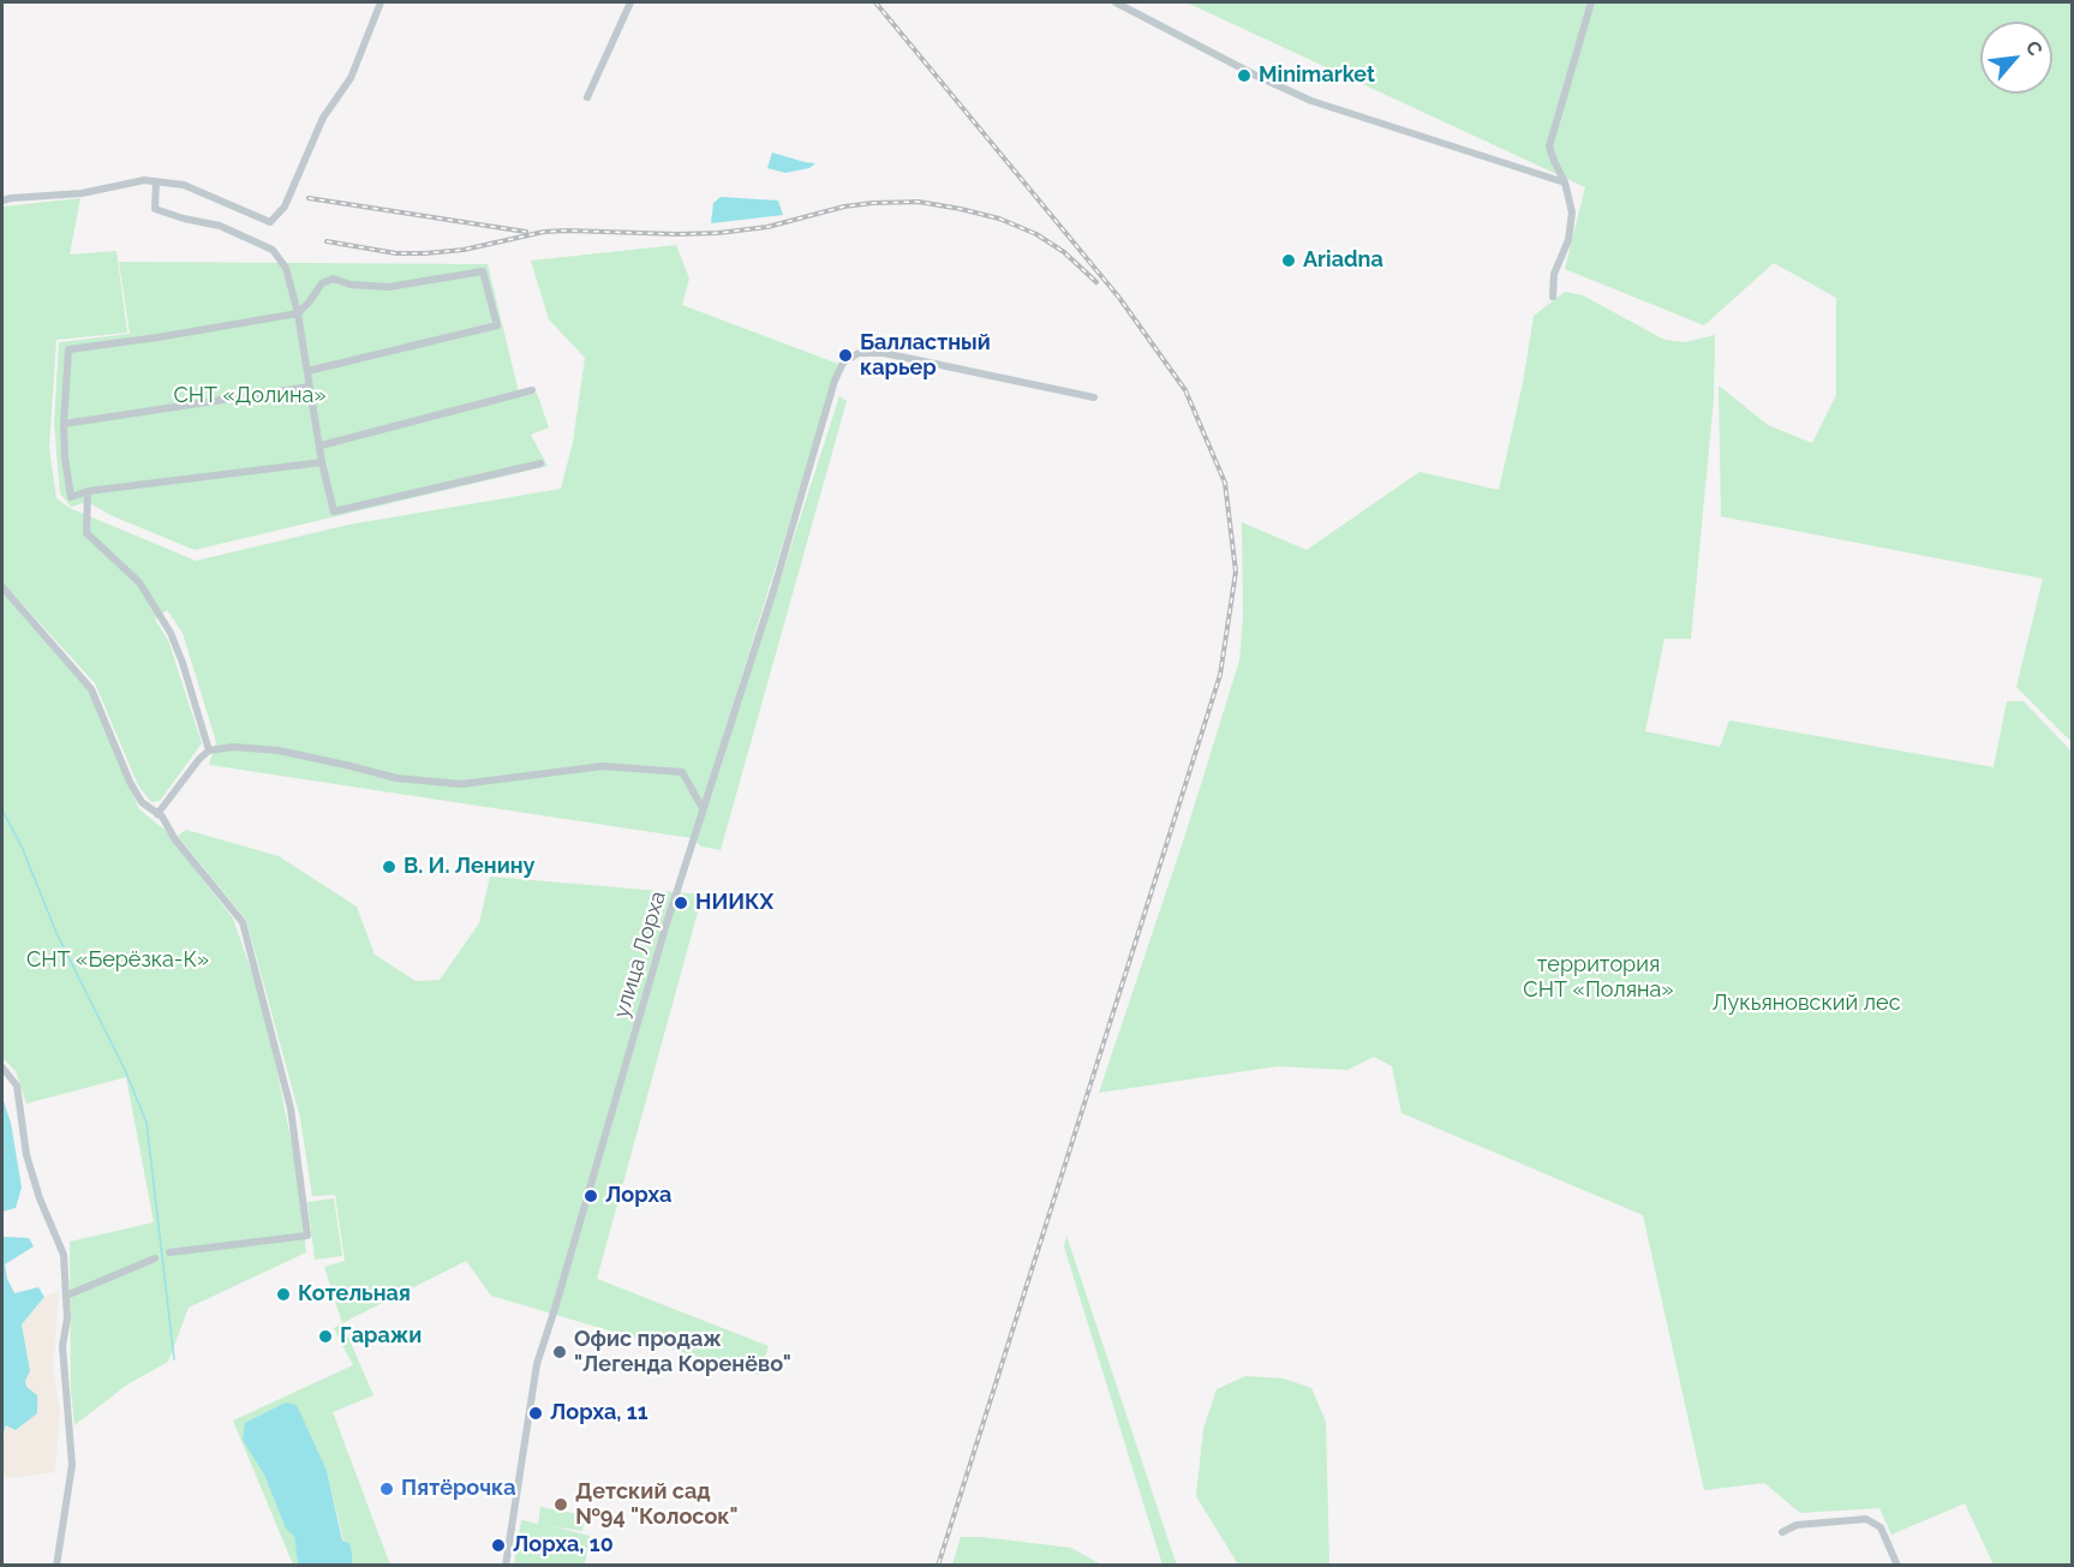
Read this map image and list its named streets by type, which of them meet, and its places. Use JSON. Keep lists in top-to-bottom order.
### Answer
{
  "streets": {
    "street": ["улица Лорха"]
  },
  "parks": [
    "СНТ «Долина»",
    "СНТ «Берёзка-К»",
    "территория СНТ «Поляна»",
    "Лукьяновский лес"
  ],
  "places": [
    "Minimarket",
    "Ariadna",
    "Балластный карьер",
    "В. И. Ленину",
    "НИИКХ",
    "Лорха",
    "Котельная",
    "Гаражи",
    "Офис продаж \"Легенда Коренёво\"",
    "Лорха, 11",
    "Пятёрочка",
    "Детский сад №94 \"Колосок\"",
    "Лорха, 10"
  ],
  "north": "top right"
}
